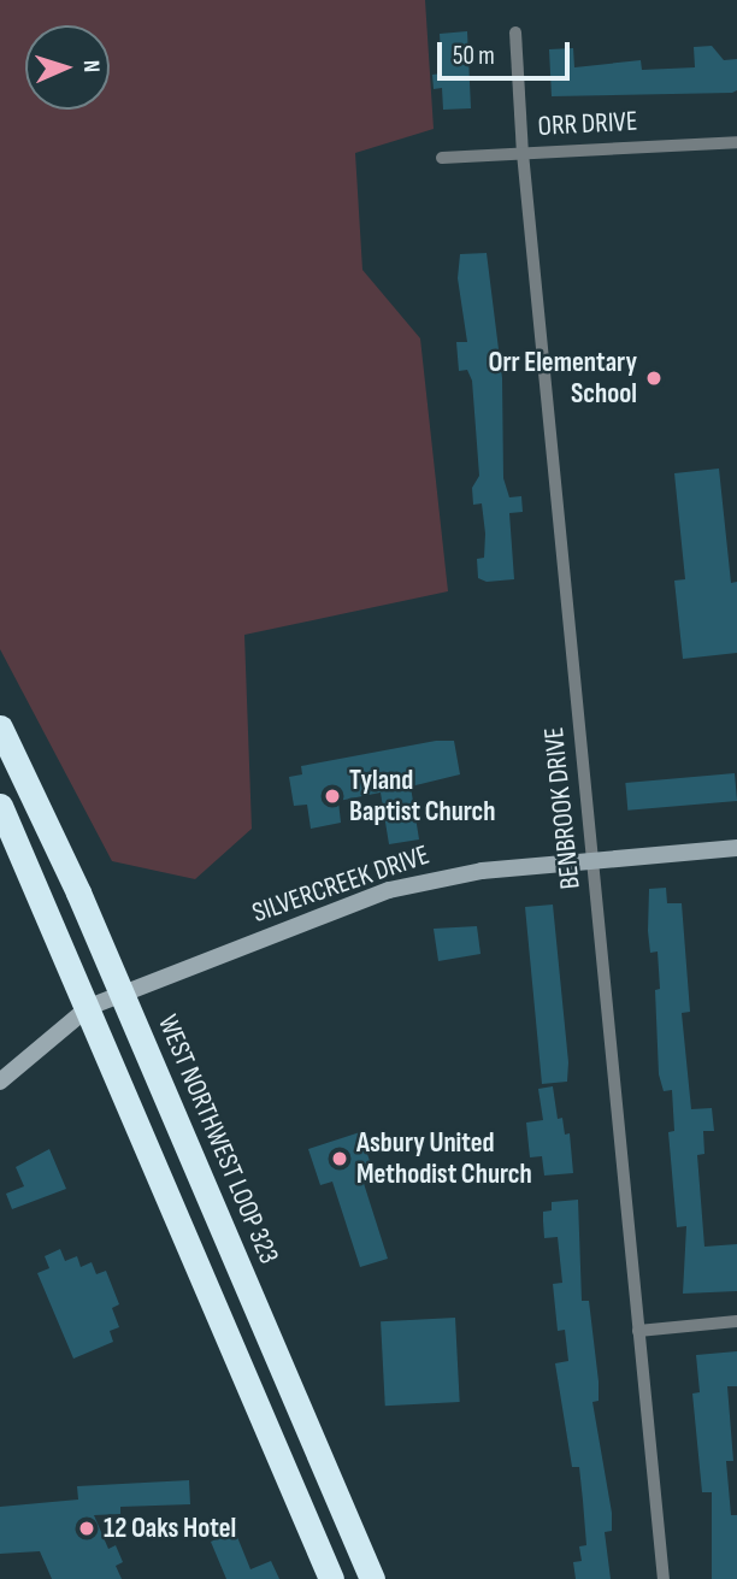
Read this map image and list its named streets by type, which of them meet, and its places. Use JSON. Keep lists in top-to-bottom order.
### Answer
{
  "streets": {
    "highway": ["WEST NORTHWEST LOOP 323"],
    "street": ["ORR DRIVE", "BENBROOK DRIVE", "SILVERCREEK DRIVE"]
  },
  "crossings": [
    ["ORR DRIVE", "BENBROOK DRIVE"],
    ["BENBROOK DRIVE", "SILVERCREEK DRIVE"],
    ["SILVERCREEK DRIVE", "WEST NORTHWEST LOOP 323"]
  ],
  "places": [
    "Orr Elementary School",
    "Tyland Baptist Church",
    "Asbury United Methodist Church",
    "12 Oaks Hotel"
  ],
  "scale_bar": "50 m",
  "north": "right"
}
